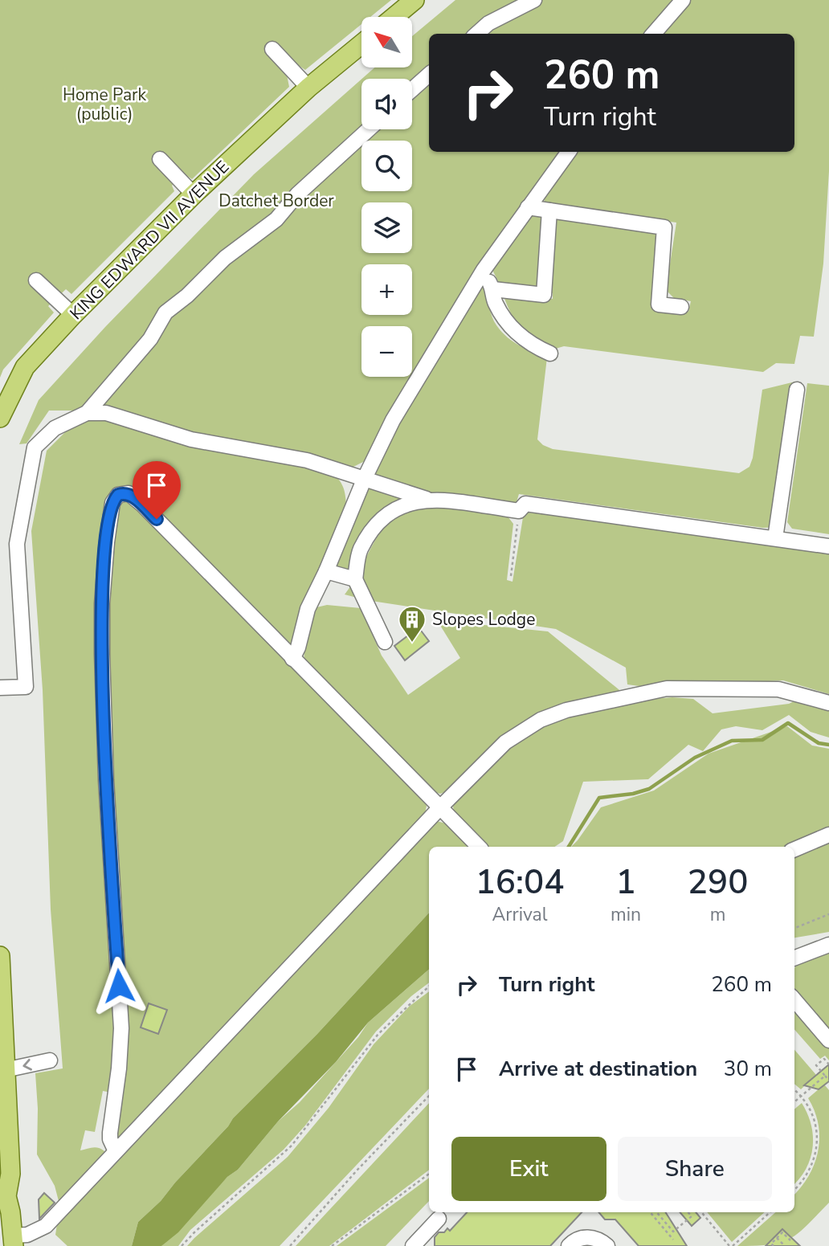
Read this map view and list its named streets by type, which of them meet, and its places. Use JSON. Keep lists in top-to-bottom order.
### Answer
{
  "streets": {
    "main road": ["KING EDWARD VII AVENUE"]
  },
  "parks": ["Home Park (public)", "Datchet Border"],
  "places": {
    "building": ["Slopes Lodge"]
  },
  "north": "top left",
  "page": {
    "map_buttons": ["+", "−"],
    "turn": ["260 m", "Turn right"],
    "eta": [
      "16:04",
      "Arrival",
      "1",
      "min",
      "290",
      "m"
    ],
    "list": [
      {
        "name": "Turn right",
        "value": "260 m"
      },
      {
        "name": "Arrive at destination",
        "value": "30 m"
      }
    ],
    "buttons": ["Exit", "Share"]
  }
}
